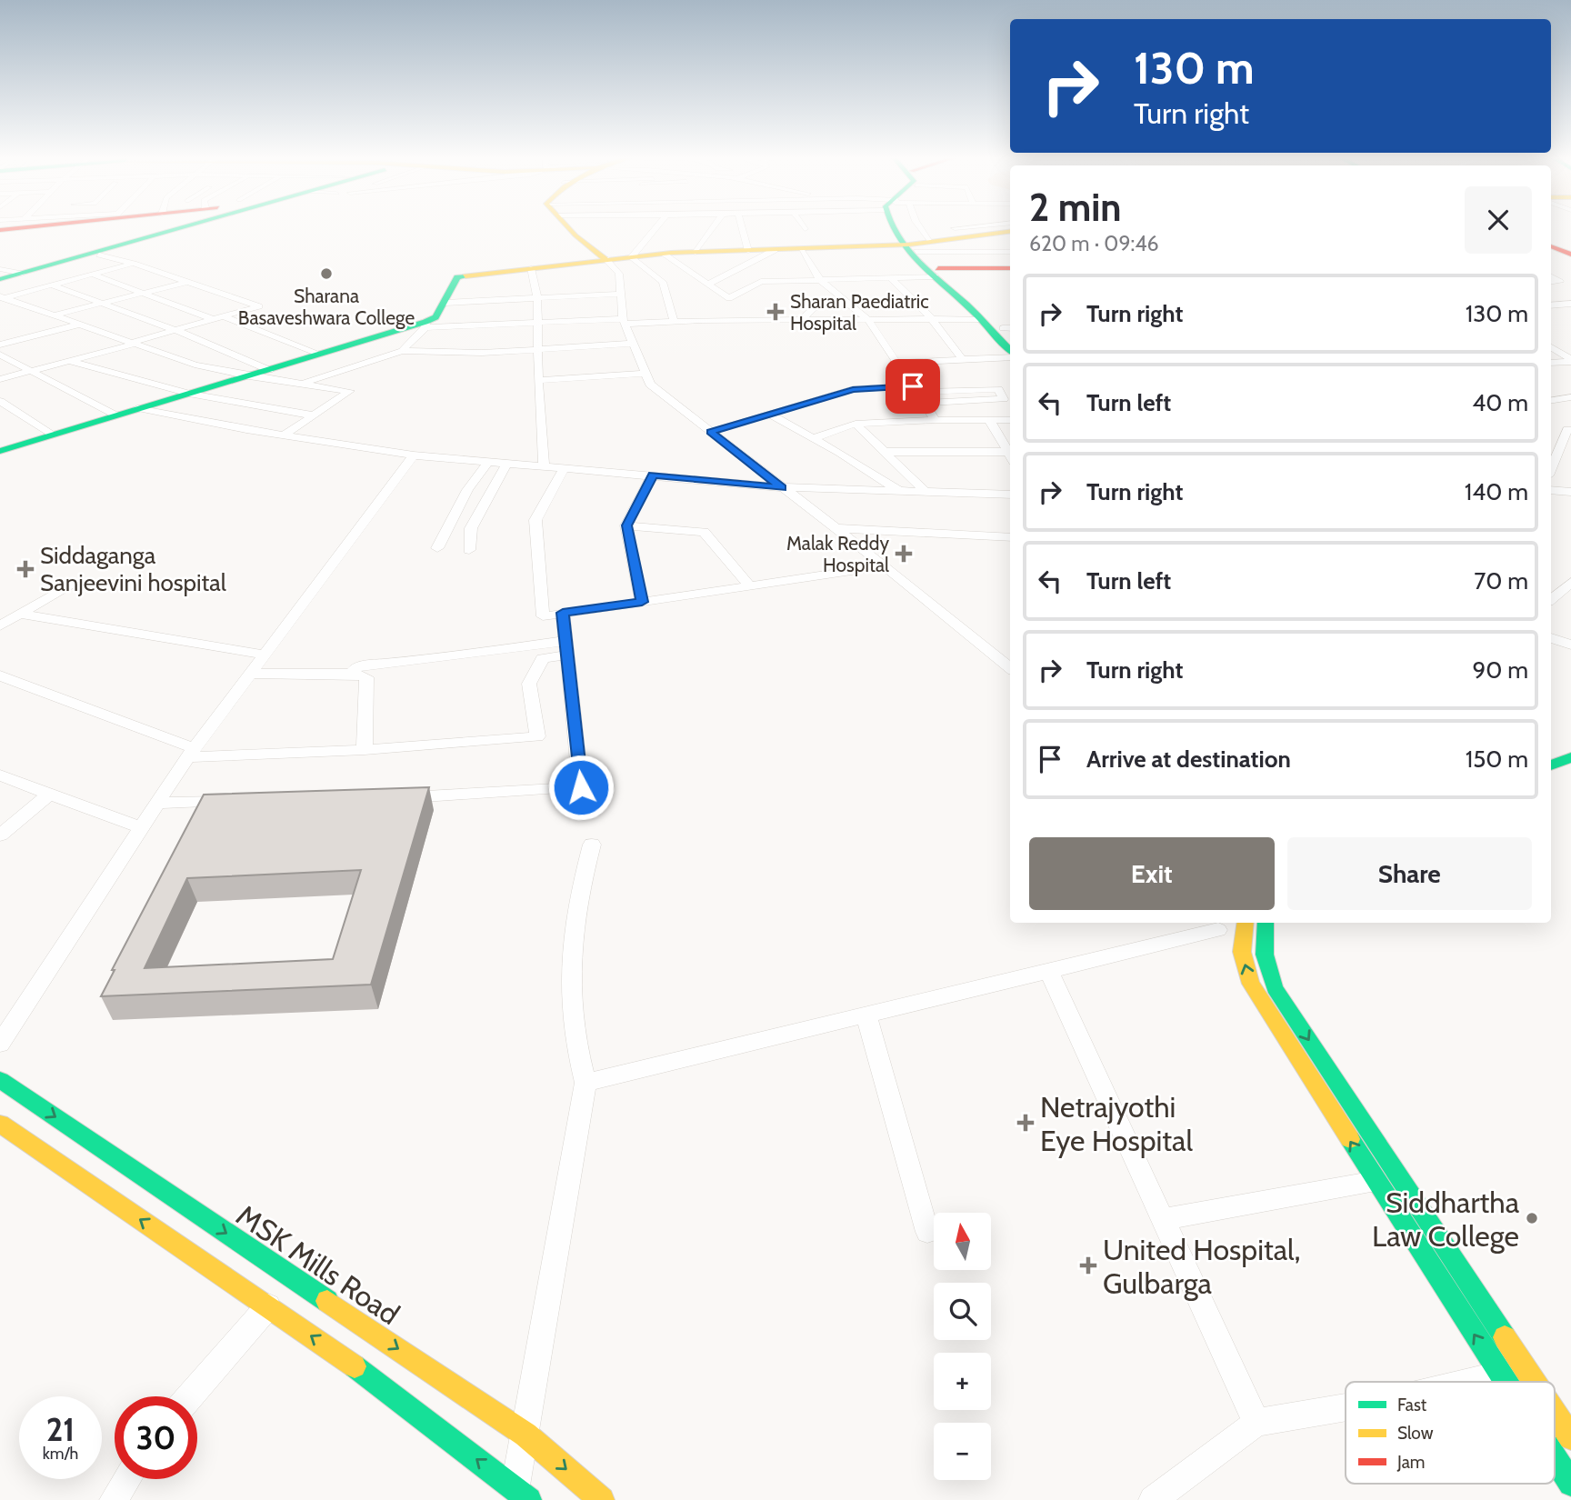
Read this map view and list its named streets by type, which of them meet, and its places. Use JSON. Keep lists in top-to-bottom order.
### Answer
{
  "streets": {
    "street": ["MSK Mills Road"]
  },
  "places": {
    "other": ["Sharana Basaveshwara College", "Siddhartha Law College"],
    "health": [
      "Sharan Paediatric Hospital",
      "Malak Reddy Hospital",
      "Siddaganga Sanjeevini hospital",
      "Netrajyothi Eye Hospital",
      "United Hospital, Gulbarga"
    ]
  },
  "legend": ["Fast", "Slow", "Jam"],
  "north": "top",
  "page": {
    "turn": ["130 m", "Turn right"],
    "heading": ["2 min", "620 m · 09:46"],
    "list": [
      {
        "name": "Turn right",
        "value": "130 m"
      },
      {
        "name": "Turn left",
        "value": "40 m"
      },
      {
        "name": "Turn right",
        "value": "140 m"
      },
      {
        "name": "Turn left",
        "value": "70 m"
      },
      {
        "name": "Turn right",
        "value": "90 m"
      },
      {
        "name": "Arrive at destination",
        "value": "150 m"
      }
    ],
    "buttons": ["Exit", "Share"],
    "map_buttons": ["+", "−"],
    "speed": "21 km/h",
    "limit": "30"
  }
}
